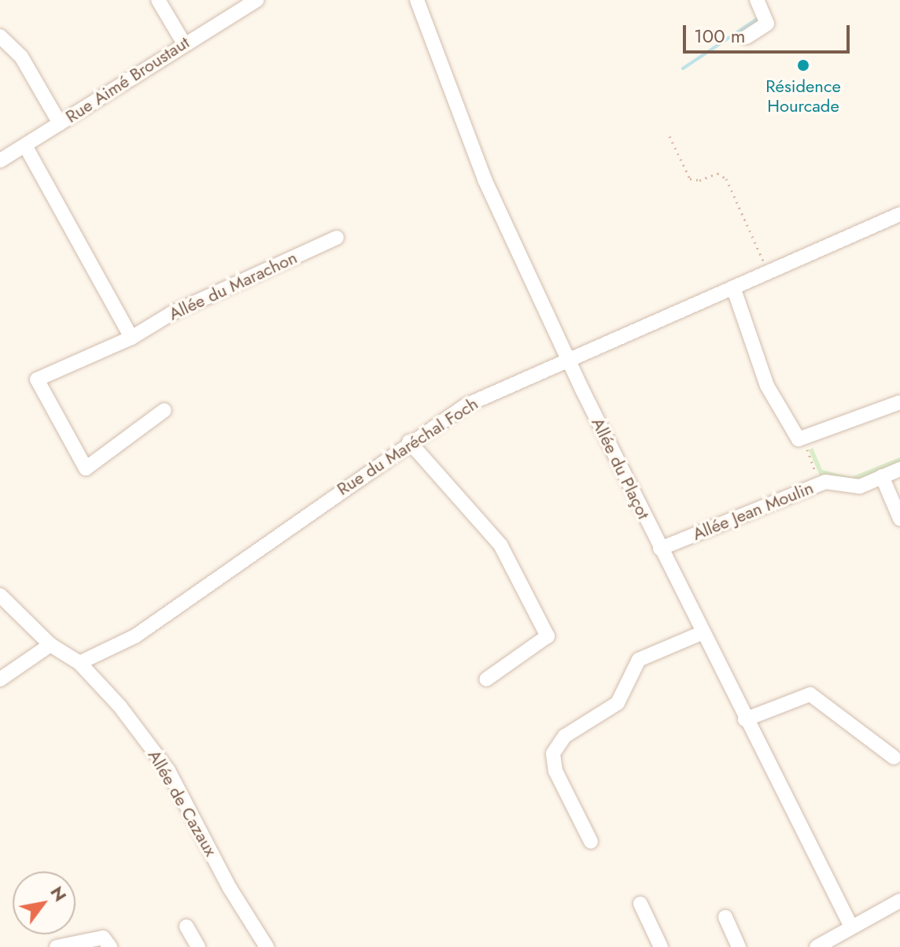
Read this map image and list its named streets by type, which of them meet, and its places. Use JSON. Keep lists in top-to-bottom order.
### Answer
{
  "streets": {
    "street": [
      "Rue Aimé Broustaut",
      "Allée du Marachon",
      "Rue du Maréchal Foch",
      "Allée du Plaçot",
      "Allée Jean Moulin",
      "Allée de Cazaux"
    ]
  },
  "crossings": [
    ["Rue du Maréchal Foch", "Allée du Plaçot"],
    ["Rue du Maréchal Foch", "Allée de Cazaux"],
    ["Allée du Plaçot", "Allée Jean Moulin"]
  ],
  "places": ["Résidence Hourcade"],
  "scale_bar": "100 m",
  "north": "top right"
}
